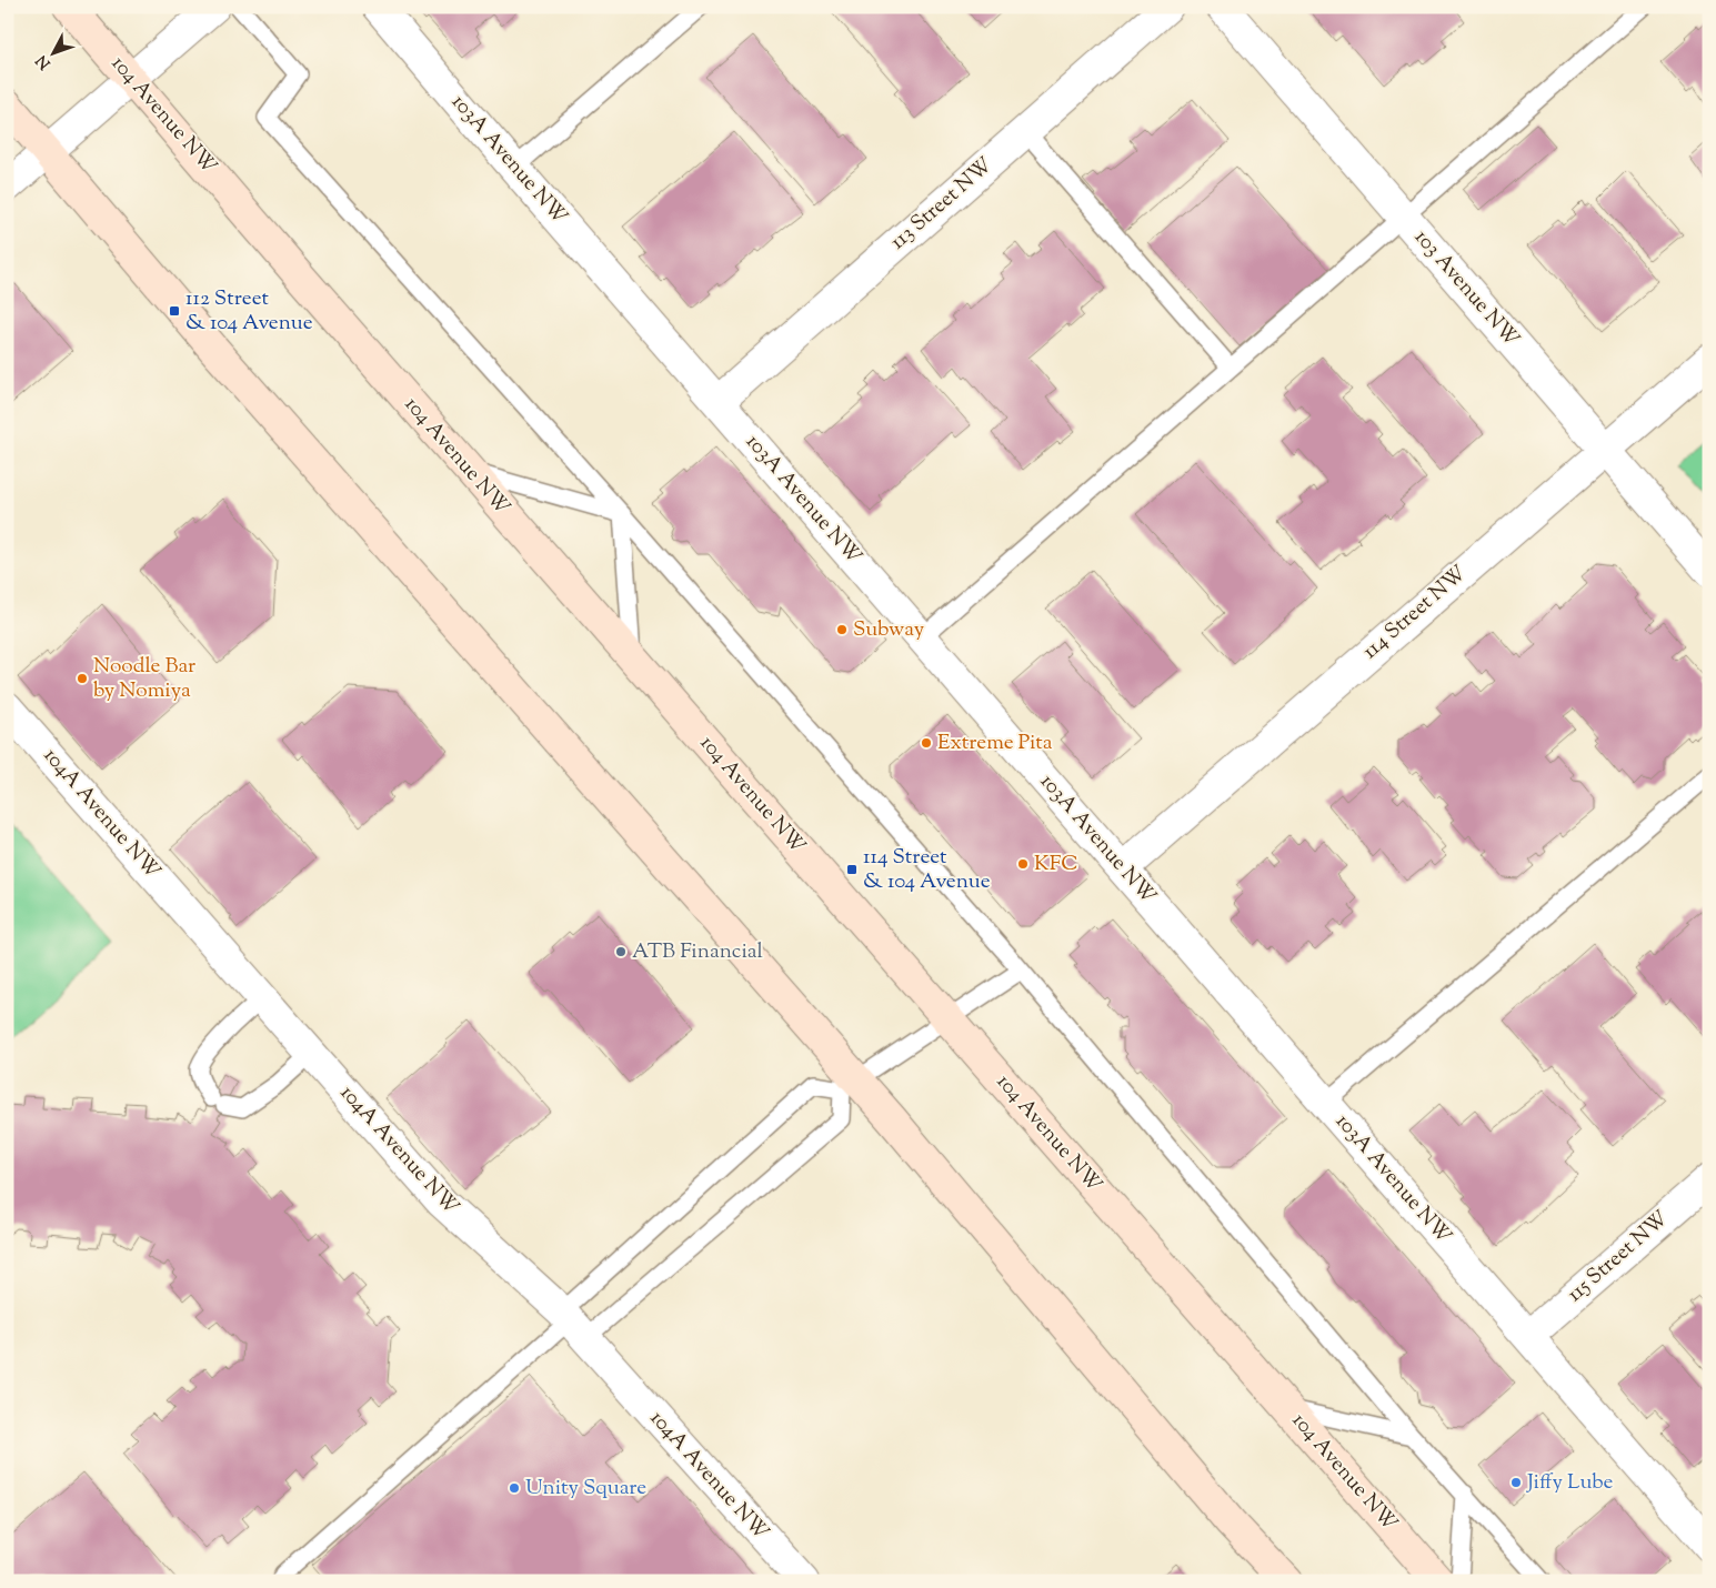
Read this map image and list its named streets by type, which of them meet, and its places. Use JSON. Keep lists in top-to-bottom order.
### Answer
{
  "streets": {
    "main road": ["104 Avenue NW"],
    "street": [
      "103A Avenue NW",
      "113 Street NW",
      "103 Avenue NW",
      "114 Street NW",
      "104A Avenue NW",
      "115 Street NW"
    ]
  },
  "crossings": [
    ["103A Avenue NW", "113 Street NW"],
    ["103A Avenue NW", "114 Street NW"],
    ["103A Avenue NW", "115 Street NW"],
    ["103 Avenue NW", "114 Street NW"]
  ],
  "places": {
    "transit": ["112 Street & 104 Avenue", "114 Street & 104 Avenue"],
    "other": [
      "Subway",
      "Noodle Bar by Nomiya",
      "Extreme Pita",
      "KFC",
      "ATB Financial",
      "Jiffy Lube",
      "Unity Square"
    ]
  },
  "north": "bottom left"
}
